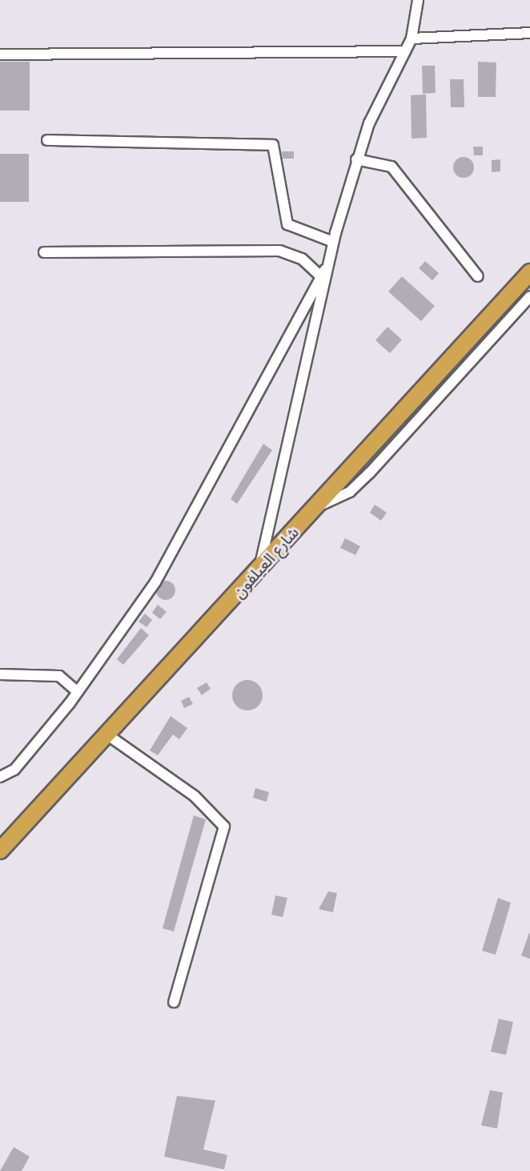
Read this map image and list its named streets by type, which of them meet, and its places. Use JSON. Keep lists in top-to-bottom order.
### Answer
{
  "streets": {
    "highway": ["شارع العيلفون"]
  }
}
